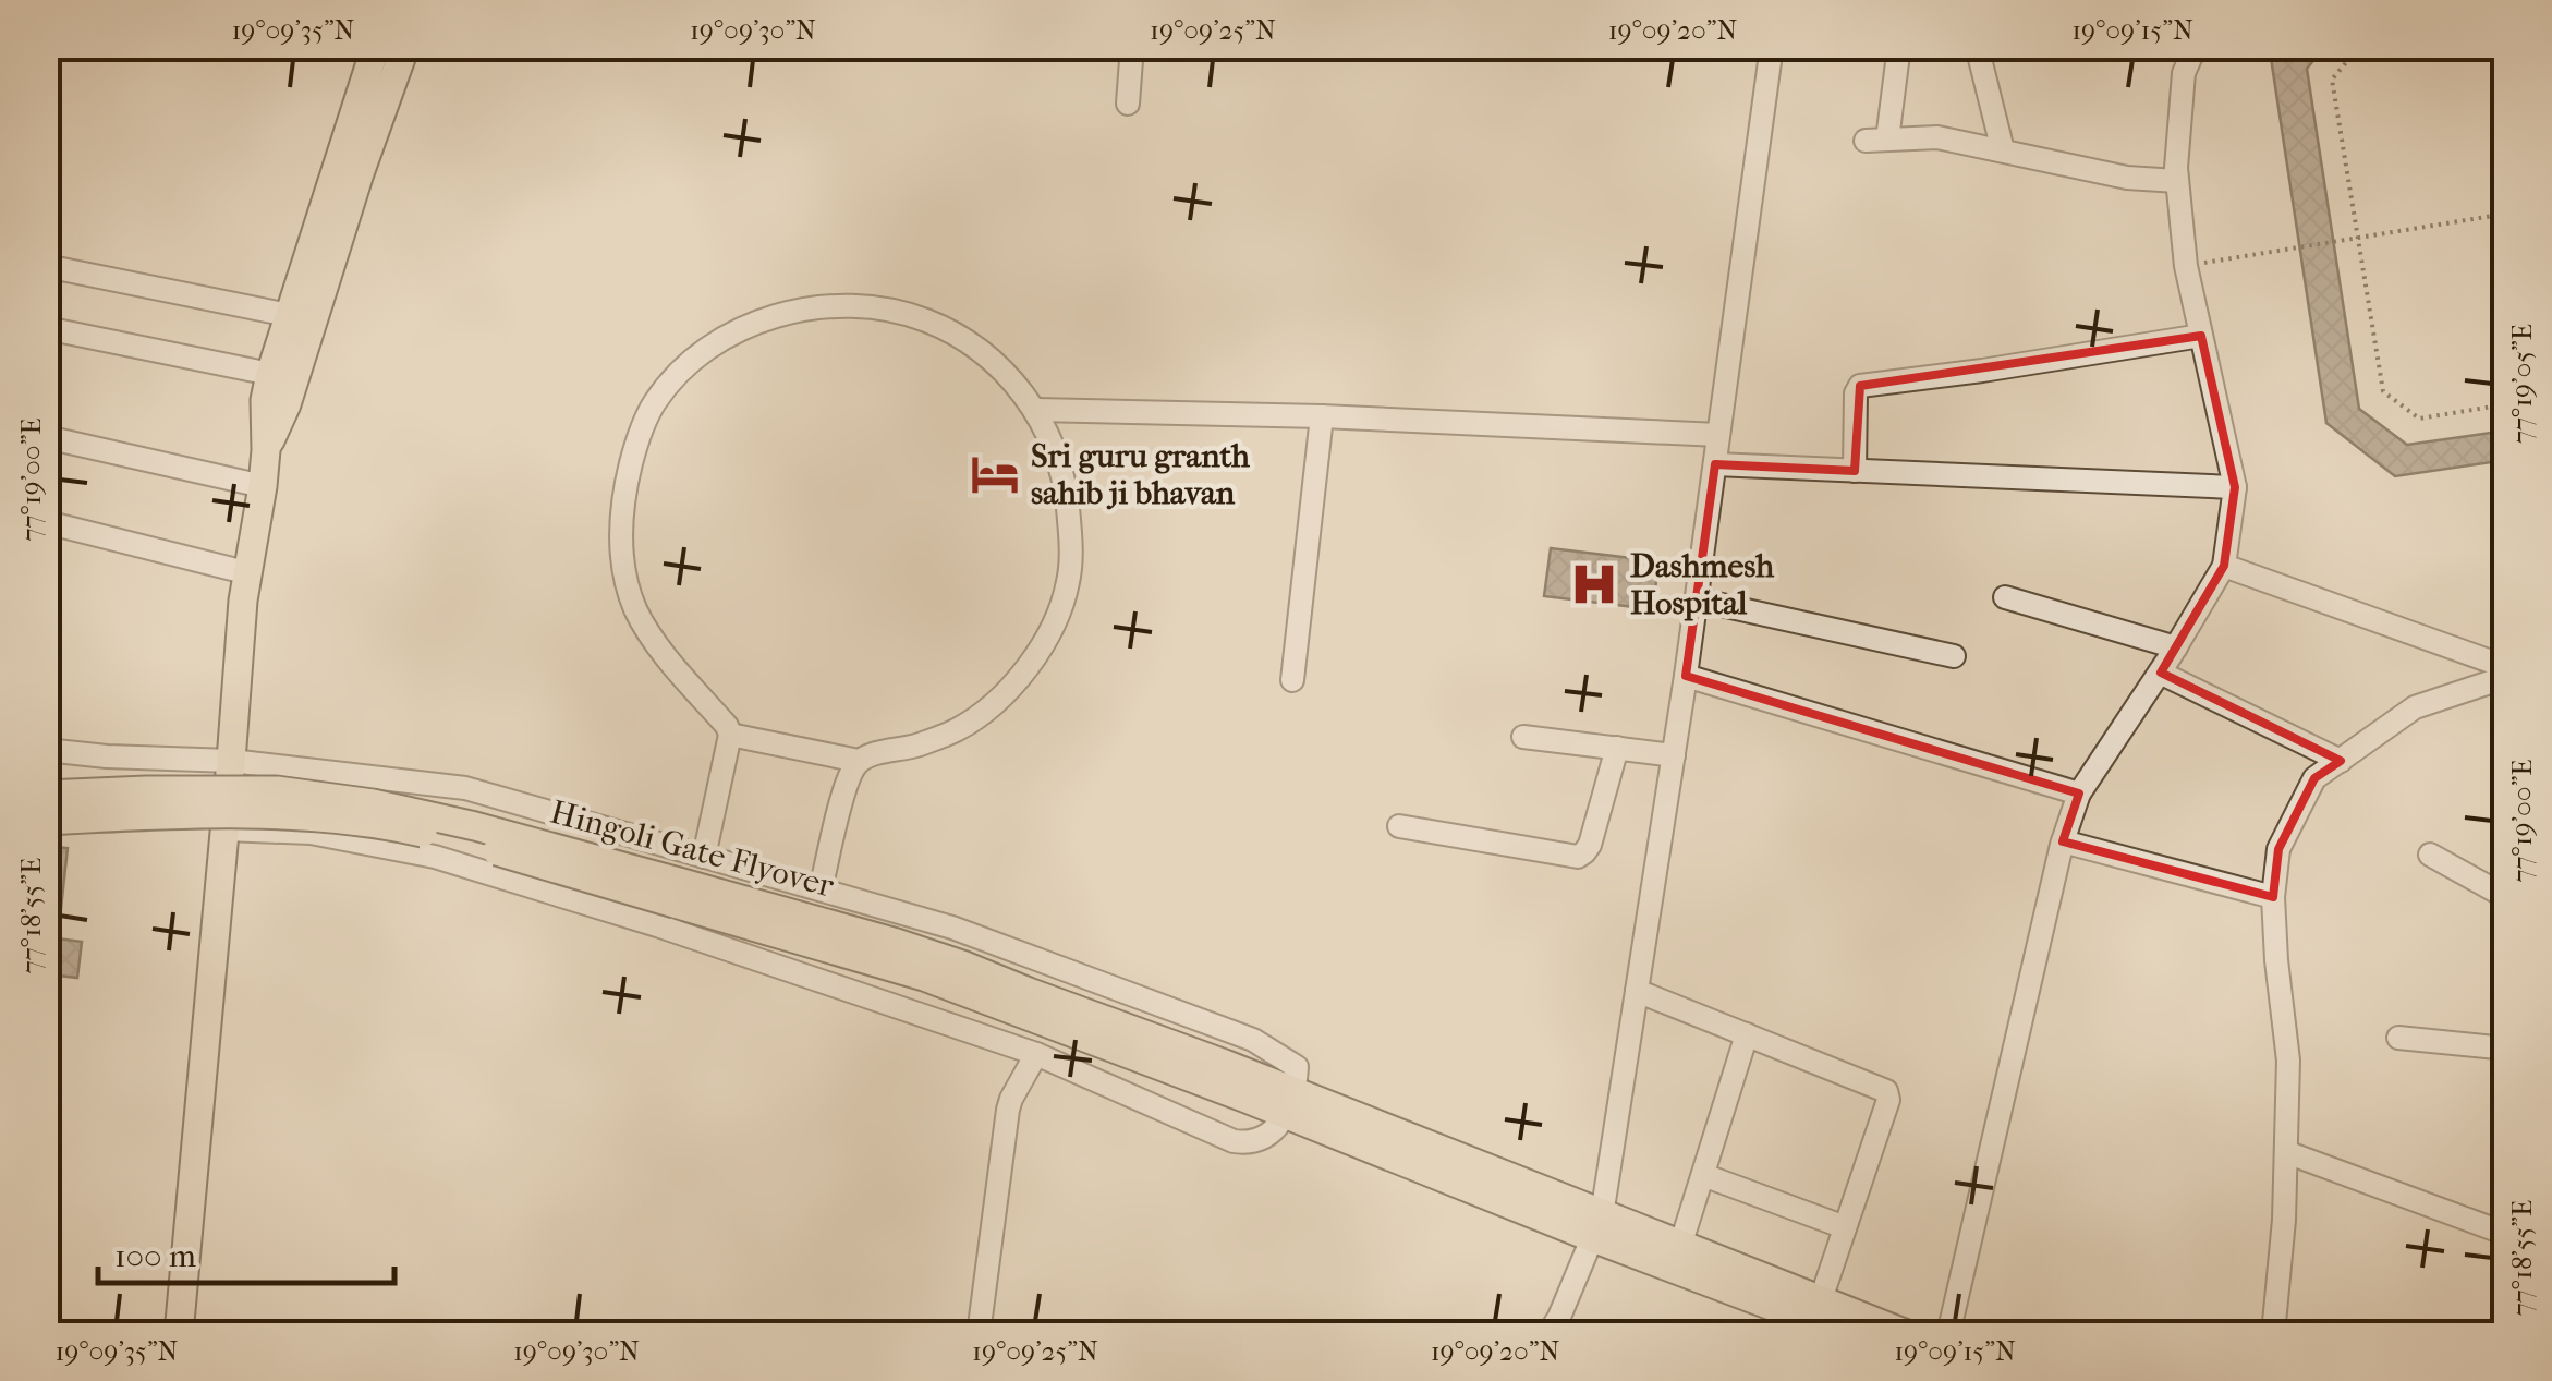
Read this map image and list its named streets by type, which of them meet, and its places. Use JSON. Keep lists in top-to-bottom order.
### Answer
{
  "streets": {
    "main road": ["Hingoli Gate Flyover"]
  },
  "places": {
    "hotel": ["Sri guru granth sahib ji bhavan"],
    "hospital": ["Dashmesh Hospital"]
  },
  "scale_bar": "100 m",
  "coordinates": [
    "19°09'35\"N",
    "19°09'30\"N",
    "19°09'25\"N",
    "19°09'20\"N",
    "19°09'15\"N",
    "77°19'05\"E",
    "77°19'00\"E",
    "77°18'55\"E"
  ]
}
